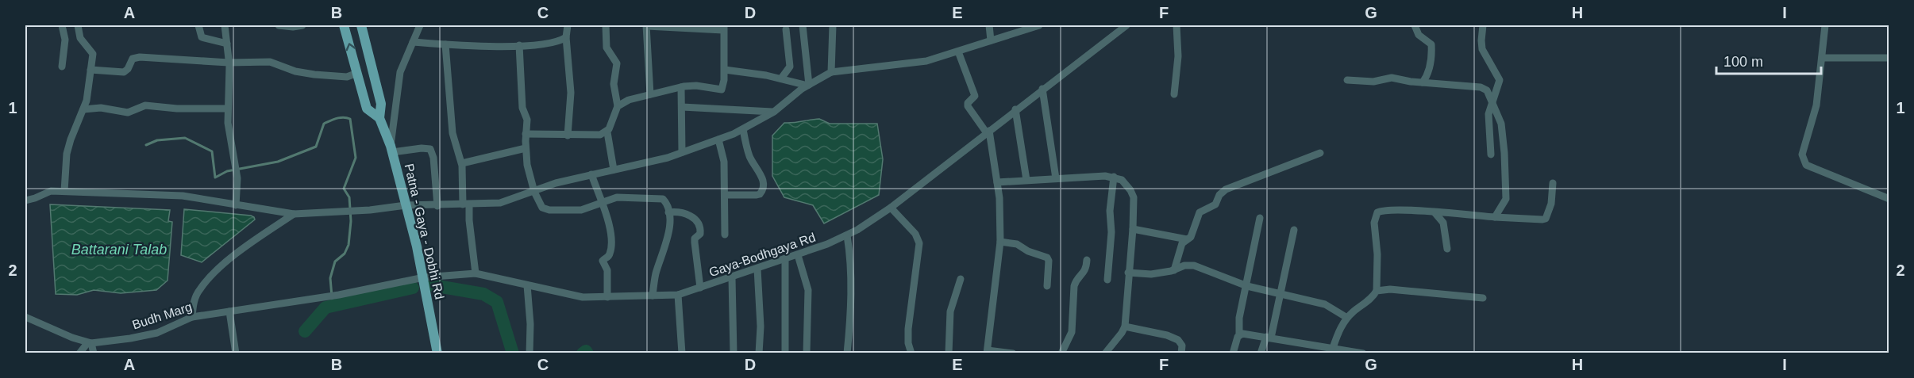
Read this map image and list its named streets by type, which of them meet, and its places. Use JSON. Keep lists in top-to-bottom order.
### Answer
{
  "streets": {
    "main road": ["Patna - Gaya - Dobhi Rd"],
    "street": ["Gaya-Bodhgaya Rd", "Budh Marg"]
  },
  "crossings": [
    ["Patna - Gaya - Dobhi Rd", "Gaya-Bodhgaya Rd"],
    ["Gaya-Bodhgaya Rd", "Budh Marg"]
  ],
  "water": ["Battarani Talab"],
  "scale_bar": "100 m",
  "grid": {
    "columns": [
      "A",
      "B",
      "C",
      "D",
      "E",
      "F",
      "G",
      "H",
      "I"
    ],
    "rows": ["1", "2"]
  }
}
